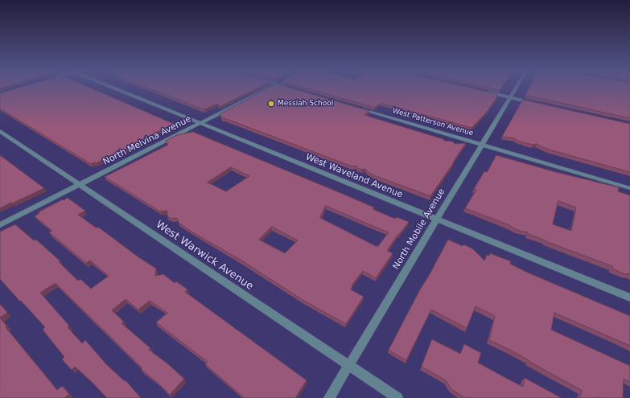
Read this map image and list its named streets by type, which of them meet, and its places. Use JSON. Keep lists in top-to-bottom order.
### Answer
{
  "streets": {
    "street": [
      "West Patterson Avenue",
      "North Melvina Avenue",
      "West Waveland Avenue",
      "North Mobile Avenue",
      "West Warwick Avenue"
    ]
  },
  "crossings": [
    ["West Patterson Avenue", "North Mobile Avenue"],
    ["North Melvina Avenue", "West Waveland Avenue"],
    ["North Melvina Avenue", "West Warwick Avenue"],
    ["West Waveland Avenue", "North Mobile Avenue"],
    ["North Mobile Avenue", "West Warwick Avenue"]
  ],
  "places": ["Messiah School"]
}
